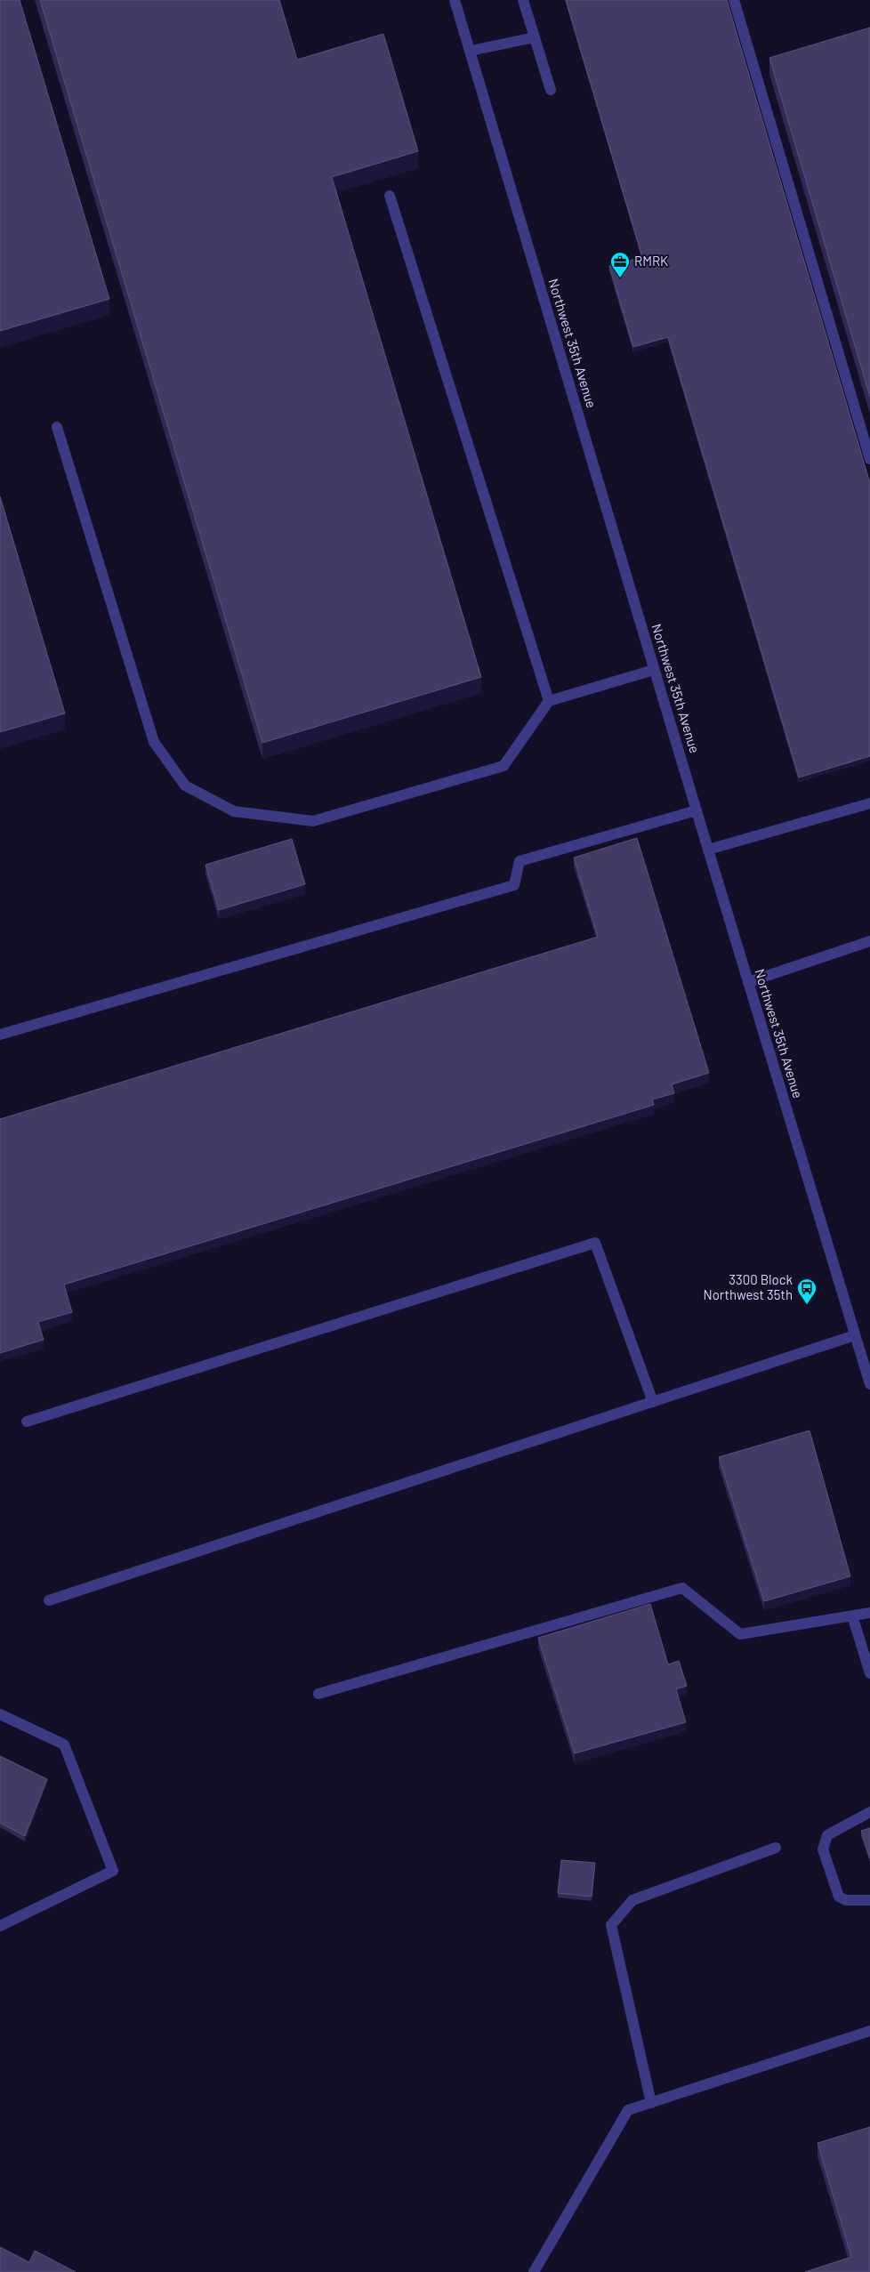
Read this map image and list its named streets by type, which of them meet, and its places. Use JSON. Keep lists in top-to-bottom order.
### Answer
{
  "streets": {
    "street": ["Northwest 35th Avenue"]
  },
  "places": {
    "office": ["RMRK"],
    "bus stop": ["3300 Block Northwest 35th"]
  }
}
